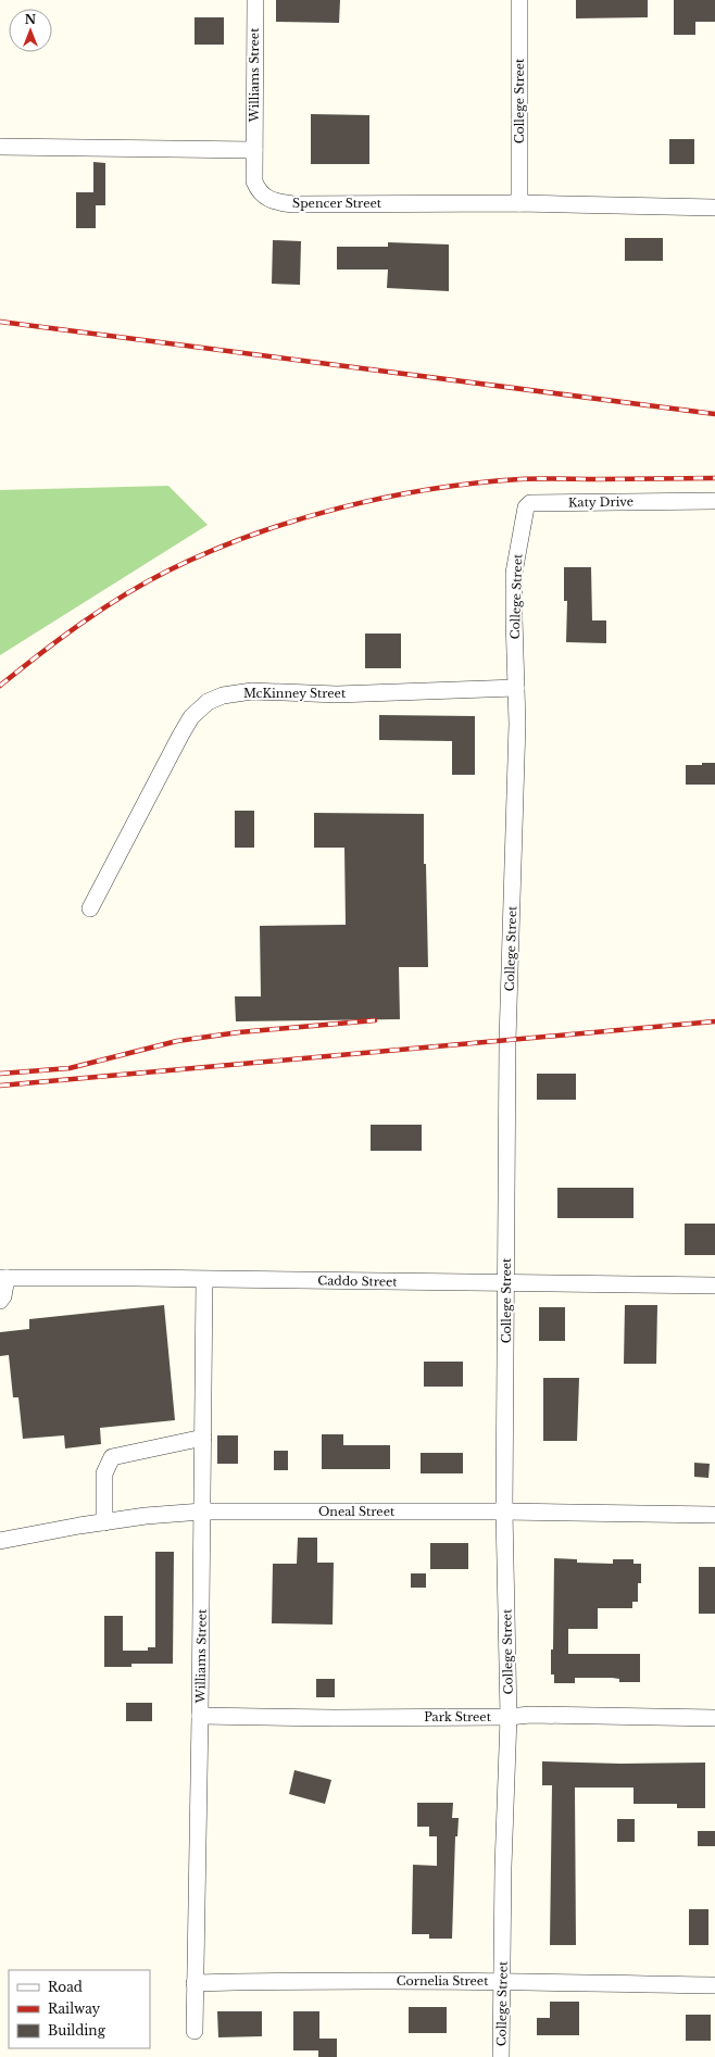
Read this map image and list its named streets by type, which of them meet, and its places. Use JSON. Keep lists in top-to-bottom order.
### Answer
{
  "streets": {
    "street": [
      "Williams Street",
      "College Street",
      "Spencer Street",
      "Katy Drive",
      "McKinney Street",
      "Caddo Street",
      "Oneal Street",
      "Park Street",
      "Cornelia Street"
    ]
  },
  "crossings": [
    ["Williams Street", "Spencer Street"],
    ["Williams Street", "Caddo Street"],
    ["Williams Street", "Oneal Street"],
    ["Williams Street", "Park Street"],
    ["Williams Street", "Cornelia Street"],
    ["College Street", "Spencer Street"],
    ["College Street", "Katy Drive"],
    ["College Street", "McKinney Street"],
    ["College Street", "Caddo Street"],
    ["College Street", "Oneal Street"],
    ["College Street", "Park Street"],
    ["College Street", "Cornelia Street"]
  ],
  "legend": ["Road", "Railway", "Building"],
  "north": "top"
}
